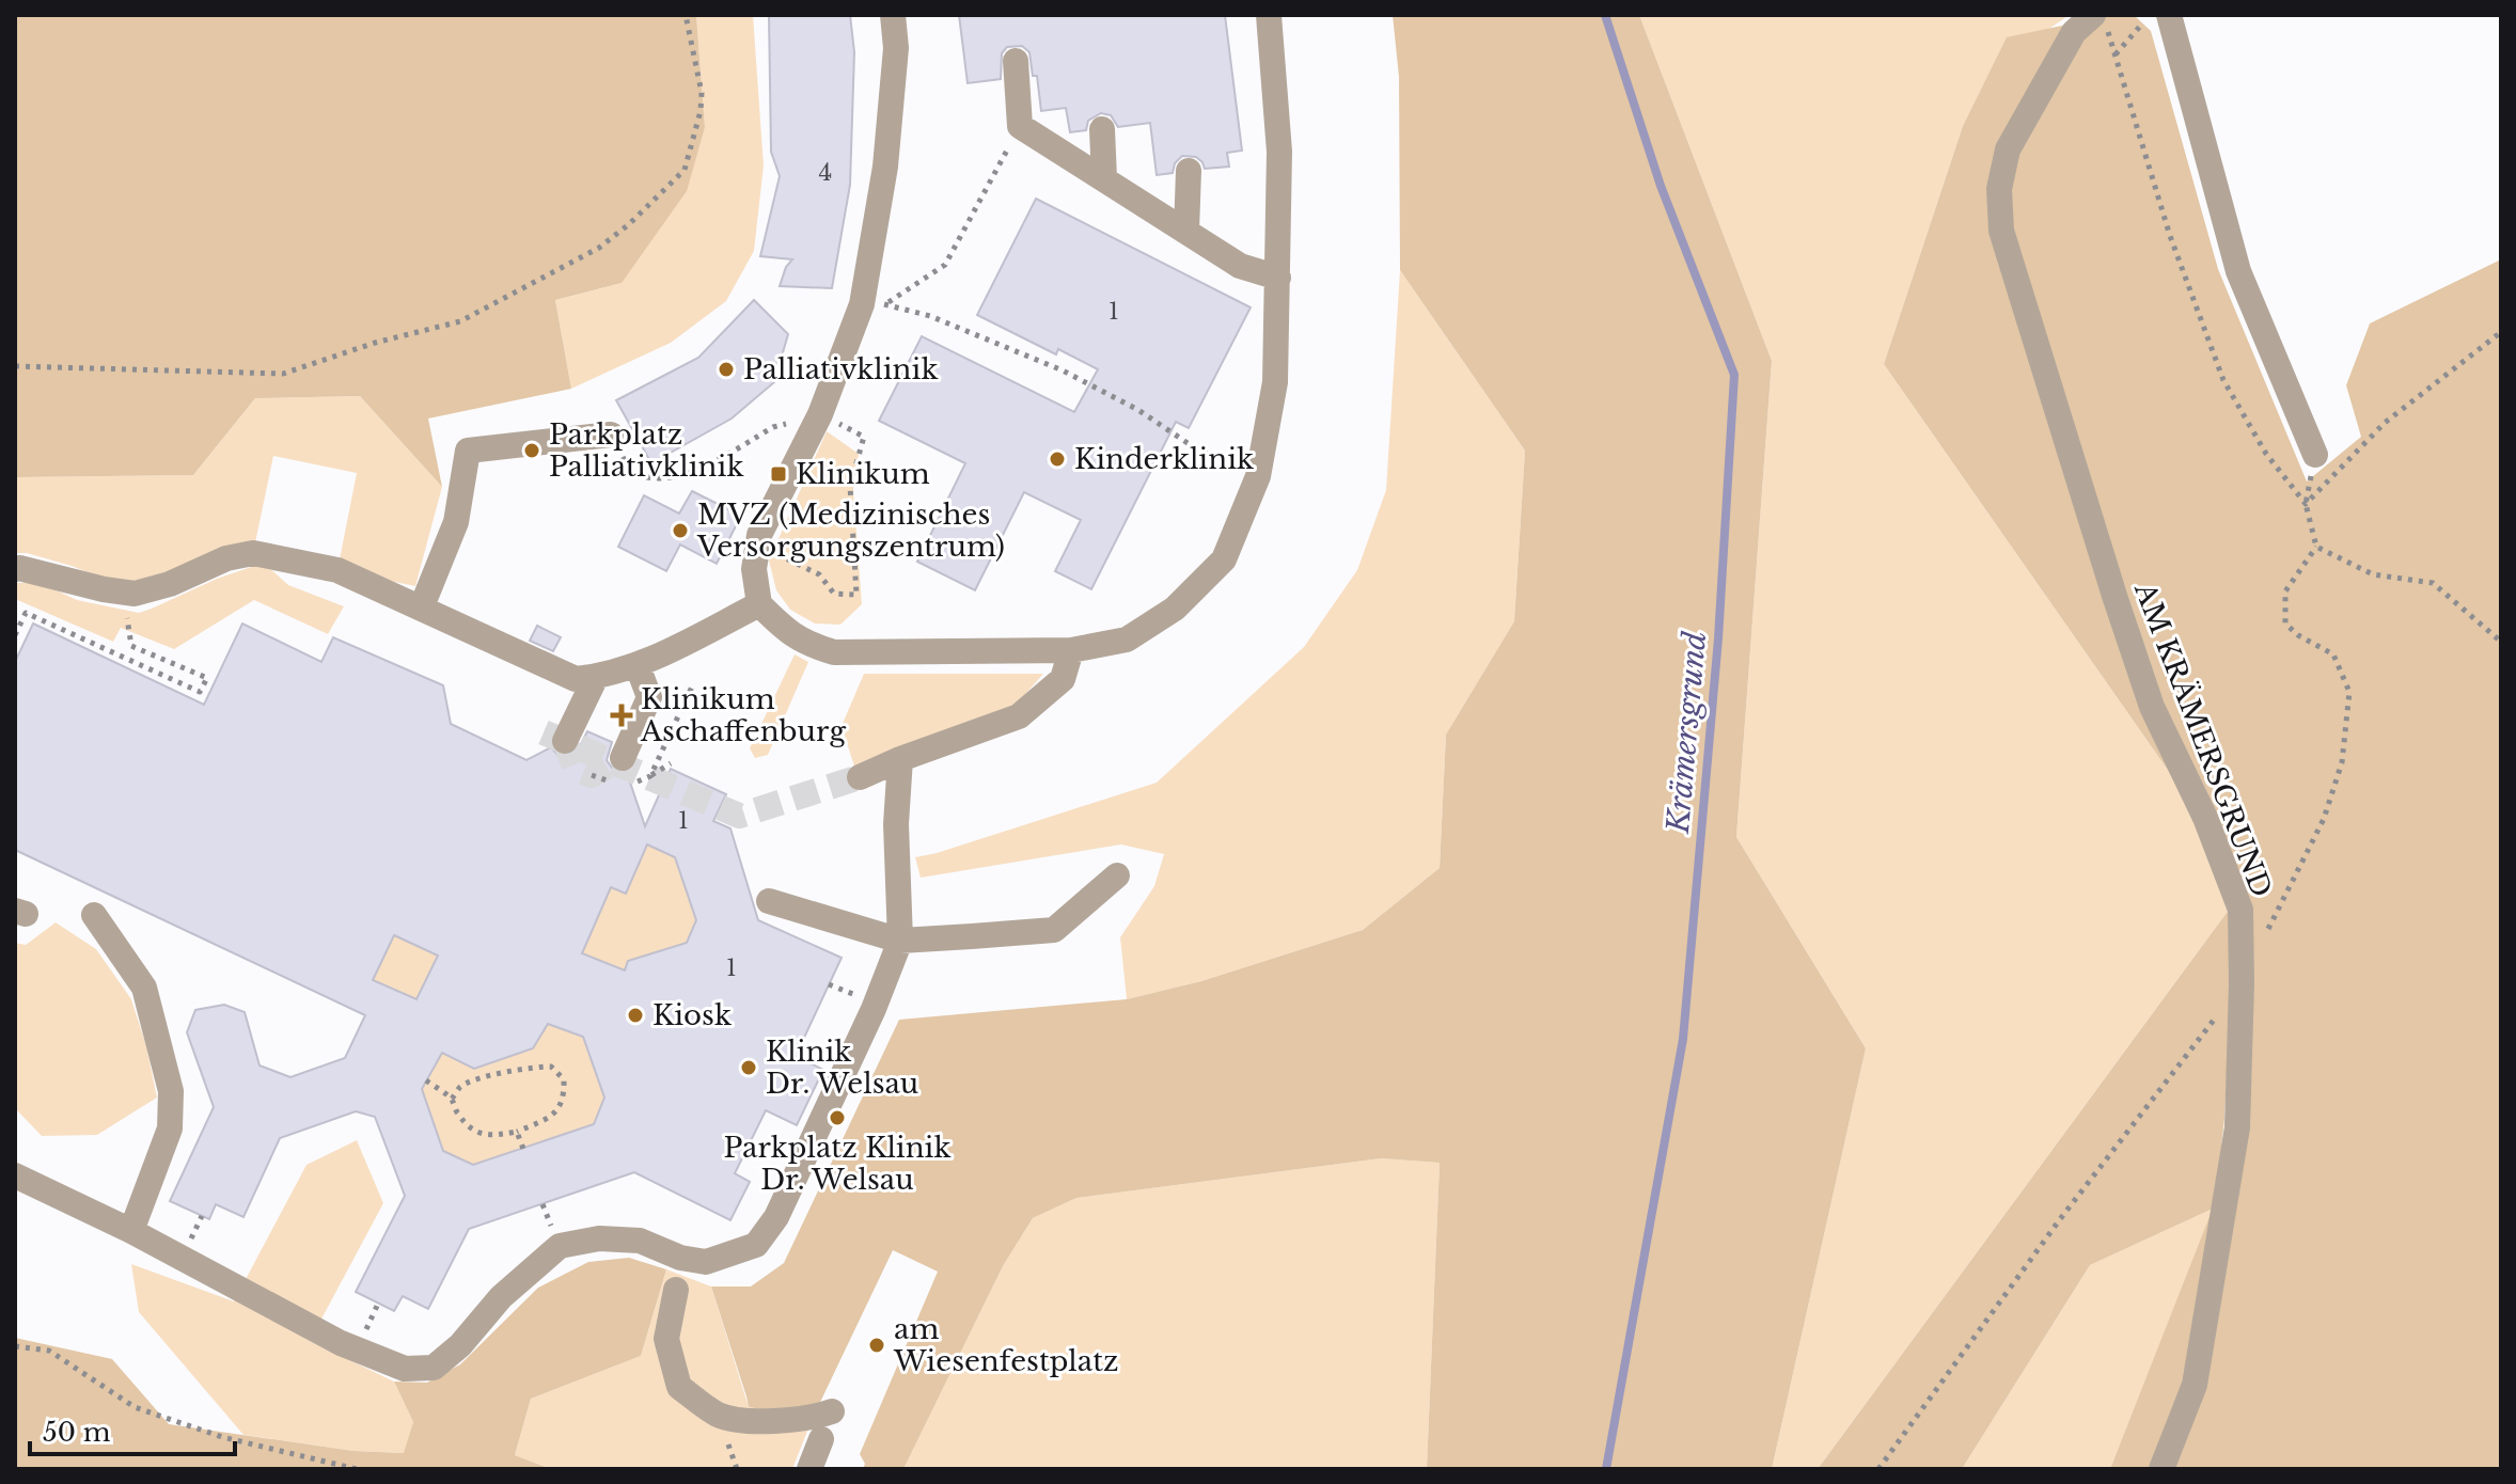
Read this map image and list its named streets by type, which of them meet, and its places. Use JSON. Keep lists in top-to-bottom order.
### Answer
{
  "streets": {
    "street": ["AM KRÄMERSGRUND"]
  },
  "water": ["Krämersgrund"],
  "places": {
    "other": [
      "Palliativklinik",
      "Parkplatz Palliativklinik",
      "Kinderklinik",
      "MVZ (Medizinisches Versorgungszentrum)",
      "Kiosk",
      "Klinik Dr. Welsau",
      "Parkplatz Klinik Dr. Welsau",
      "am Wiesenfestplatz"
    ],
    "transit": ["Klinikum"],
    "health": ["Klinikum Aschaffenburg"]
  },
  "house_numbers": [
    "4",
    "1",
    "1",
    "1"
  ],
  "scale_bar": "50 m"
}
